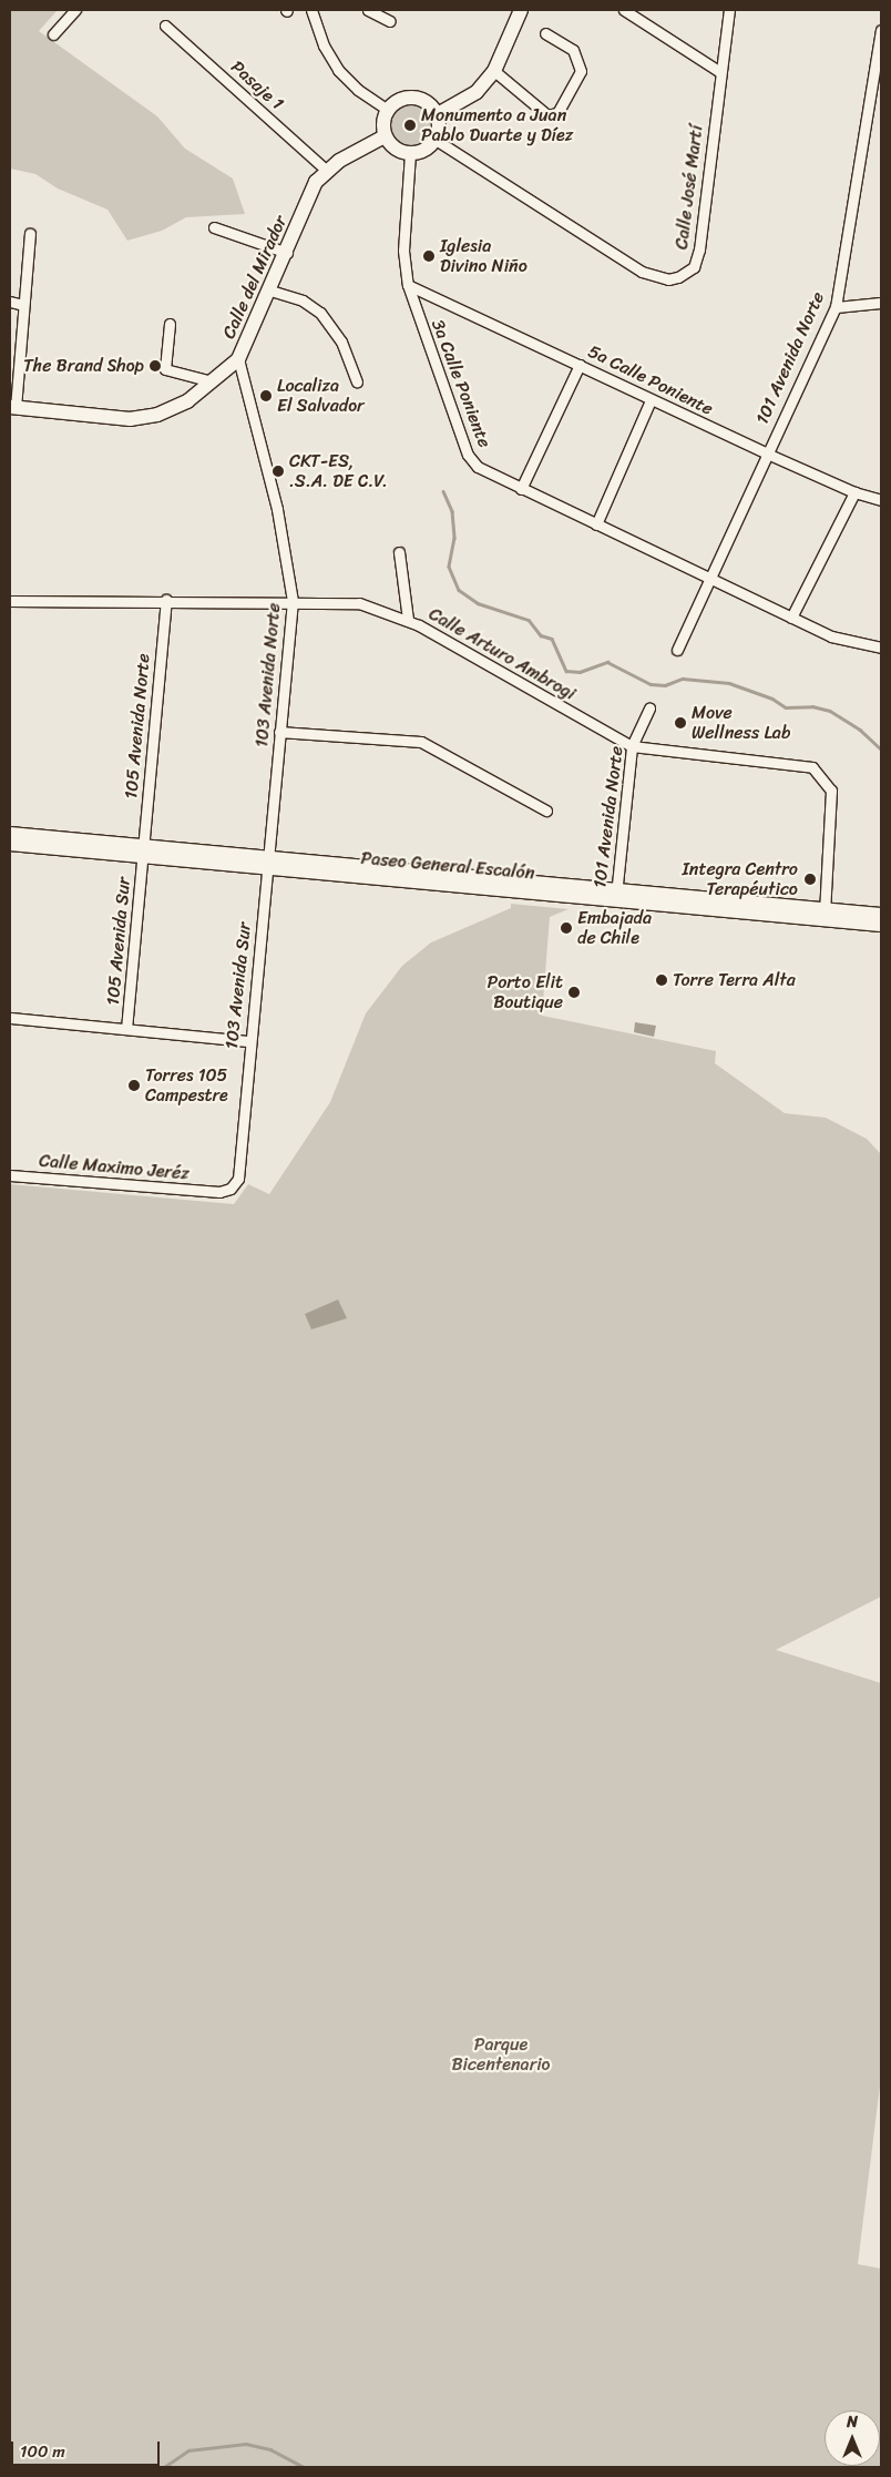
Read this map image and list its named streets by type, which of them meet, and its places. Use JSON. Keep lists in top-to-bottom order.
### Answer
{
  "streets": {
    "street": [
      "Pasaje 1",
      "Calle José Martí",
      "Calle del Mirador",
      "101 Avenida Norte",
      "5a Calle Poniente",
      "3a Calle Poniente",
      "Calle Arturo Ambrogi",
      "103 Avenida Norte",
      "105 Avenida Norte",
      "Paseo General Escalón",
      "105 Avenida Sur",
      "103 Avenida Sur",
      "Calle Maximo Jeréz"
    ]
  },
  "crossings": [
    ["Pasaje 1", "Calle del Mirador"],
    ["Calle José Martí", "Calle del Mirador"],
    ["Calle José Martí", "3a Calle Poniente"],
    ["Calle del Mirador", "3a Calle Poniente"],
    ["Calle del Mirador", "103 Avenida Norte"],
    ["101 Avenida Norte", "5a Calle Poniente"],
    ["101 Avenida Norte", "3a Calle Poniente"],
    ["101 Avenida Norte", "Calle Arturo Ambrogi"],
    ["101 Avenida Norte", "Paseo General Escalón"],
    ["5a Calle Poniente", "3a Calle Poniente"],
    ["Calle Arturo Ambrogi", "103 Avenida Norte"],
    ["Calle Arturo Ambrogi", "105 Avenida Norte"],
    ["Calle Arturo Ambrogi", "Paseo General Escalón"],
    ["103 Avenida Norte", "Paseo General Escalón"],
    ["103 Avenida Norte", "103 Avenida Sur"],
    ["105 Avenida Norte", "Paseo General Escalón"],
    ["105 Avenida Norte", "105 Avenida Sur"],
    ["Paseo General Escalón", "105 Avenida Sur"],
    ["Paseo General Escalón", "103 Avenida Sur"],
    ["103 Avenida Sur", "Calle Maximo Jeréz"]
  ],
  "parks": ["Parque Bicentenario"],
  "places": [
    "Monumento a Juan Pablo Duarte y Díez",
    "Iglesia Divino Niño",
    "The Brand Shop",
    "Localiza El Salvador",
    "CKT-ES, .S.A. DE C.V.",
    "Move Wellness Lab",
    "Integra Centro Terapéutico",
    "Embajada de Chile",
    "Torre Terra Alta",
    "Porto Elit Boutique",
    "Torres 105 Campestre"
  ],
  "scale_bar": "100 m",
  "north": "top"
}
